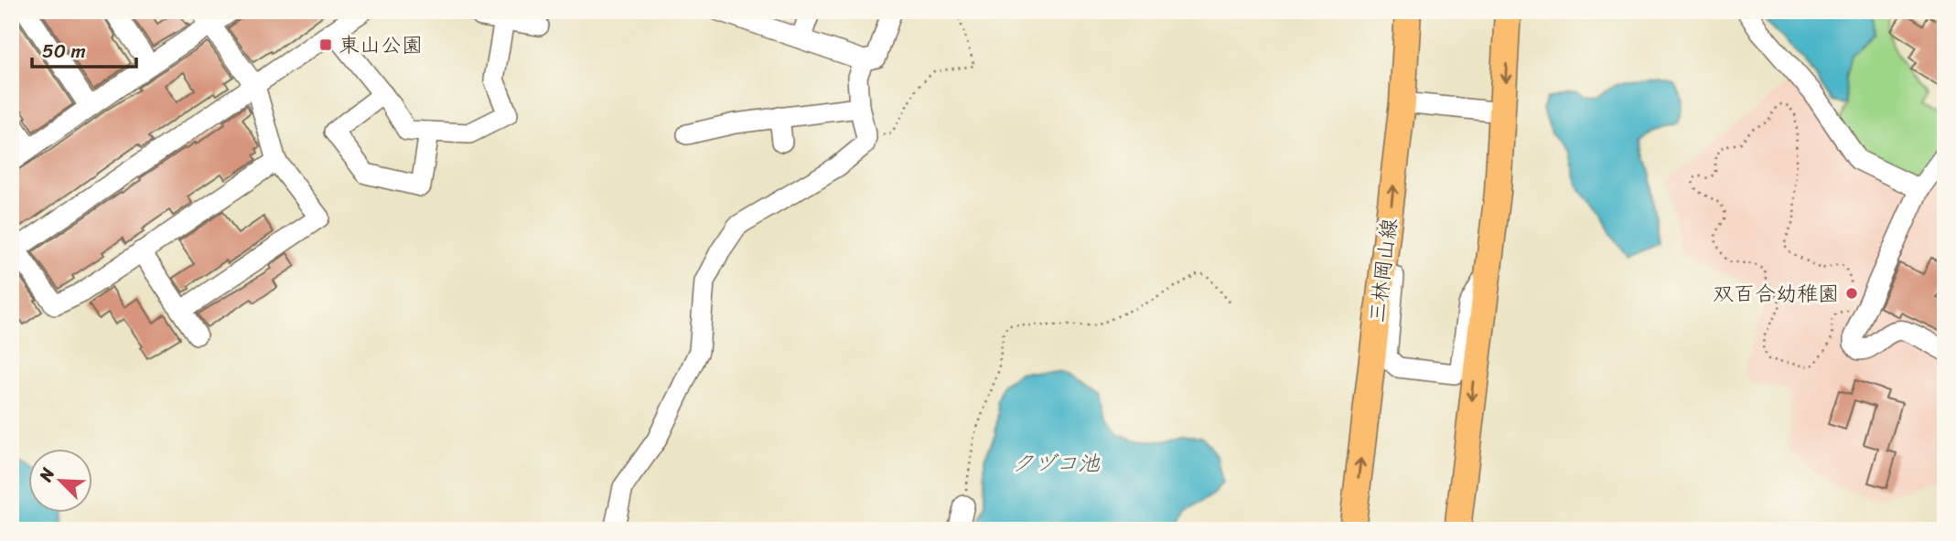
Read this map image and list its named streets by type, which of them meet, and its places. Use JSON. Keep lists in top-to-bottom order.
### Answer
{
  "streets": {
    "main road": ["三林岡山線"]
  },
  "water": ["クヅコ池"],
  "places": {
    "transit": ["東山公園"],
    "other": ["双百合幼稚園"]
  },
  "scale_bar": "50 m",
  "north": "top left"
}
